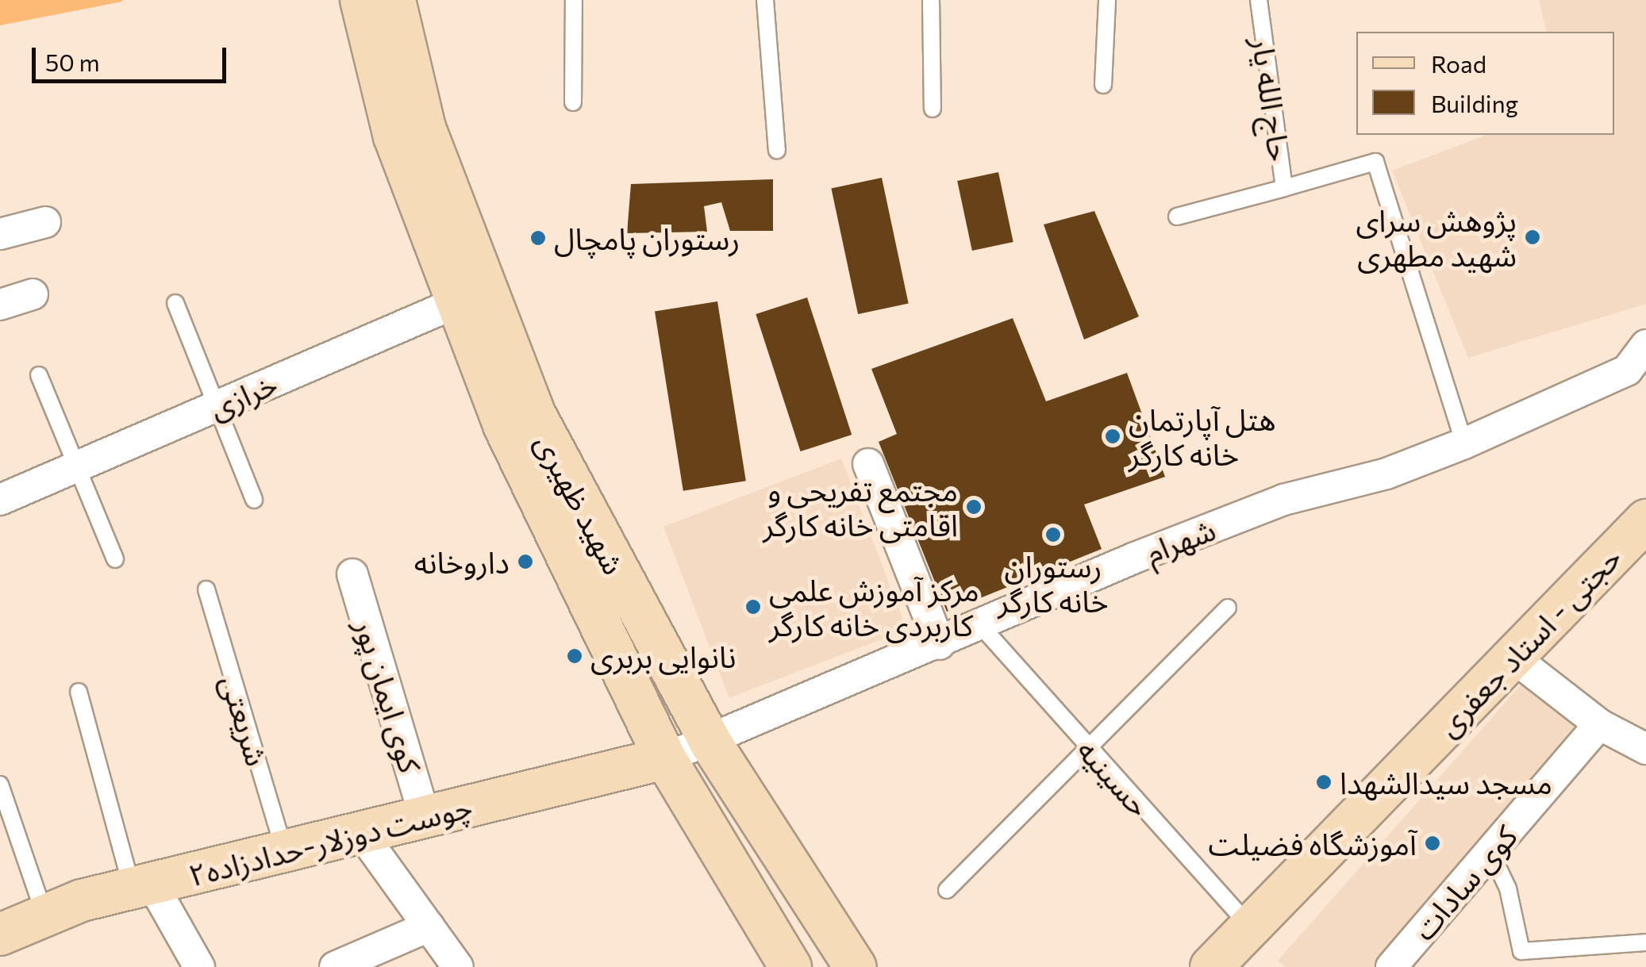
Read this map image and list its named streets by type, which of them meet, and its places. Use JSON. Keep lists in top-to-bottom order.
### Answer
{
  "streets": {
    "main road": ["شهید ظهیری", "حجتی - استاد جعفری", "چوست دوزلار-حدادزاده۲"],
    "street": [
      "خرازی",
      "شهرام",
      "کوی ایمان پور",
      "کوی سادات"
    ],
    "lane": ["حاج الله یار", "شریعتی", "حسینیه"]
  },
  "crossings": [
    ["حاج الله یار", "شهرام"],
    ["خرازی", "شهید ظهیری"],
    ["شهید ظهیری", "شهرام"],
    ["شهید ظهیری", "چوست دوزلار-حدادزاده۲"],
    ["شهرام", "حسینیه"],
    ["شهرام", "چوست دوزلار-حدادزاده۲"],
    ["حجتی - استاد جعفری", "حسینیه"],
    ["کوی ایمان پور", "چوست دوزلار-حدادزاده۲"],
    ["شریعتی", "چوست دوزلار-حدادزاده۲"]
  ],
  "places": [
    "پژوهش سرای شهید مطهری",
    "رستوران پامچال",
    "هتل آپارتمان خانه کارگر",
    "مجتمع تفریحی و اقامتی خانه کارگر",
    "رستوران خانه کارگر",
    "داروخانه",
    "مرکز آموزش علمی کاربردی خانه کارگر",
    "نانوایی بربری",
    "مسجد سیدالشهدا",
    "آموزشگاه فضیلت"
  ],
  "legend": ["Road", "Building"],
  "scale_bar": "50 m"
}
